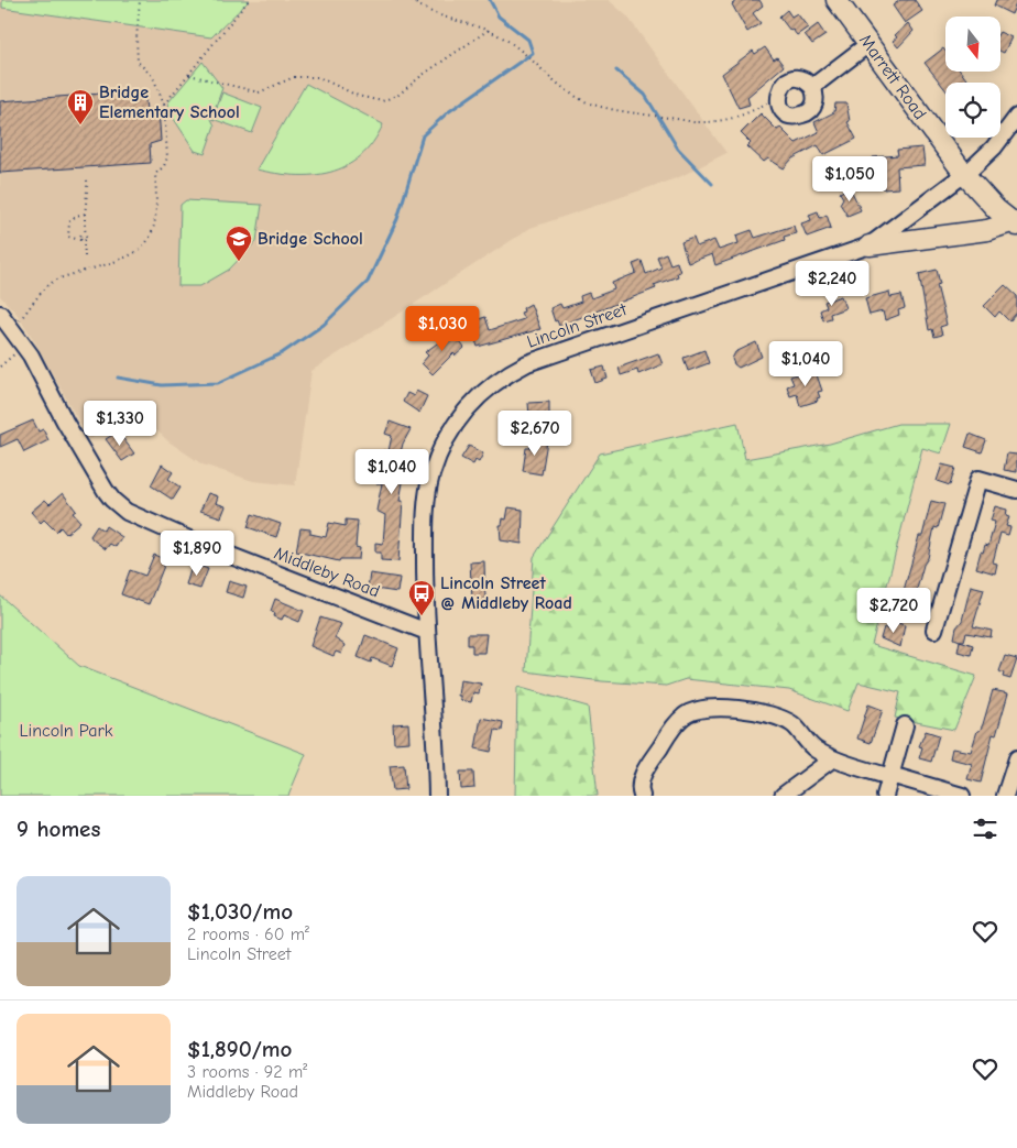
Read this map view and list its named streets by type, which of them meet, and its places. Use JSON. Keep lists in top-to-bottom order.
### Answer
{
  "streets": {
    "main road": ["Marrett Road"],
    "street": ["Lincoln Street", "Middleby Road"]
  },
  "crossings": [
    ["Marrett Road", "Lincoln Street"],
    ["Lincoln Street", "Middleby Road"]
  ],
  "parks": ["Lincoln Park"],
  "places": {
    "building": ["Bridge Elementary School"],
    "school or university": ["Bridge School"],
    "bus stop": ["Lincoln Street @ Middleby Road"]
  },
  "north": "bottom",
  "page": {
    "price": [
      "$1,050",
      "$2,240",
      "$1,030",
      "$1,040",
      "$1,330",
      "$2,670",
      "$1,040",
      "$1,890",
      "$2,720"
    ],
    "heading": "9 homes",
    "list": [
      {
        "name": "$1,030/mo",
        "note": "2 rooms · 60 m² · Lincoln Street"
      },
      {
        "name": "$1,890/mo",
        "note": "3 rooms · 92 m² · Middleby Road"
      }
    ]
  }
}
